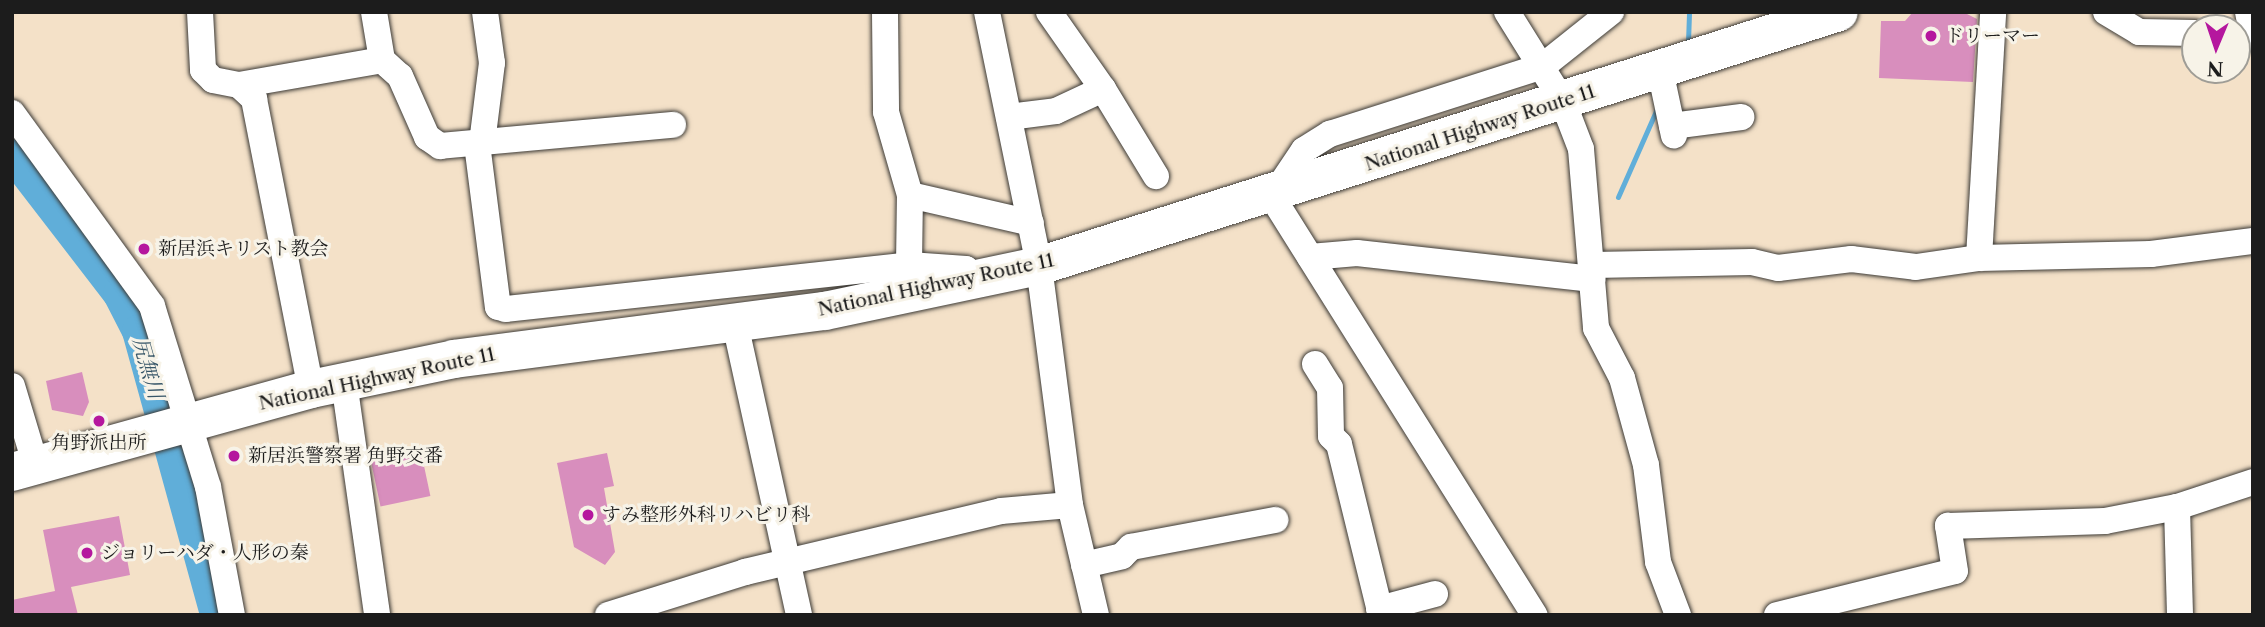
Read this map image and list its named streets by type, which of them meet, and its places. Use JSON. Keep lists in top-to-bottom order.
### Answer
{
  "streets": {
    "highway": ["National Highway Route 11"]
  },
  "water": ["尻無川"],
  "places": [
    "ドリーマー",
    "新居浜キリスト教会",
    "角野派出所",
    "新居浜警察署 角野交番",
    "すみ整形外科リハビリ科",
    "ジョリーハダ・人形の秦"
  ],
  "north": "bottom"
}
